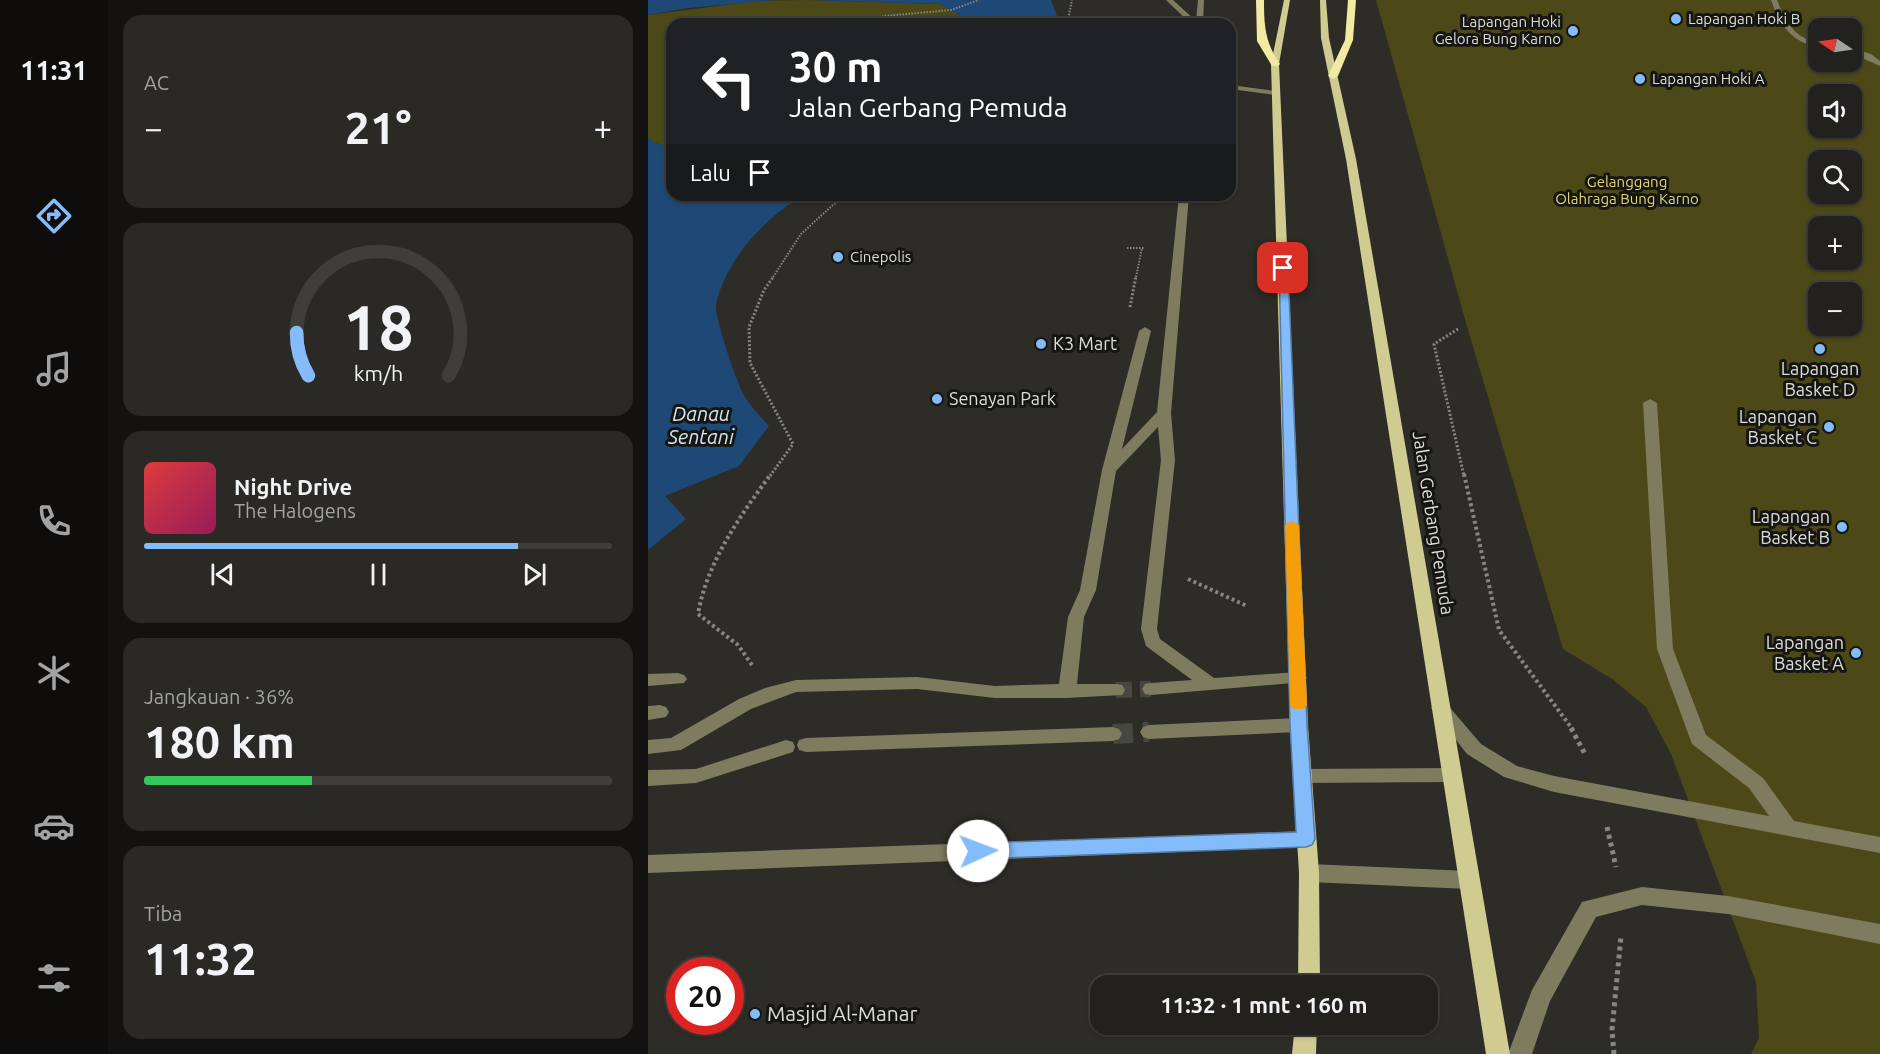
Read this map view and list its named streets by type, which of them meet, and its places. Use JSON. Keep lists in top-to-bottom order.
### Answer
{
  "streets": {
    "main road": ["Jalan Gerbang Pemuda"]
  },
  "water": ["Danau Sentani"],
  "parks": ["Gelanggang Olahraga Bung Karno"],
  "places": [
    "Lapangan Hoki B",
    "Lapangan Hoki Gelora Bung Karno",
    "Lapangan Hoki A",
    "Cinepolis",
    "K3 Mart",
    "Lapangan Basket D",
    "Senayan Park",
    "Lapangan Basket C",
    "Lapangan Basket B",
    "Lapangan Basket A",
    "Masjid Al-Manar"
  ],
  "north": "left",
  "page": {
    "tabs": "11:31",
    "tile": [
      "AC",
      ["Jangkauan · 36%", "180 km"],
      ["Tiba", "11:32"]
    ],
    "map_buttons": ["+", "−"],
    "turn": ["30 m", "Jalan Gerbang Pemuda"],
    "heat": ["−", "21°", "+"],
    "then": "Lalu",
    "song": ["Night Drive", "The Halogens"],
    "limit": "20",
    "trip": "11:32 · 1 mnt · 160 m",
    "gauge": ["18", "km/h"]
  }
}
